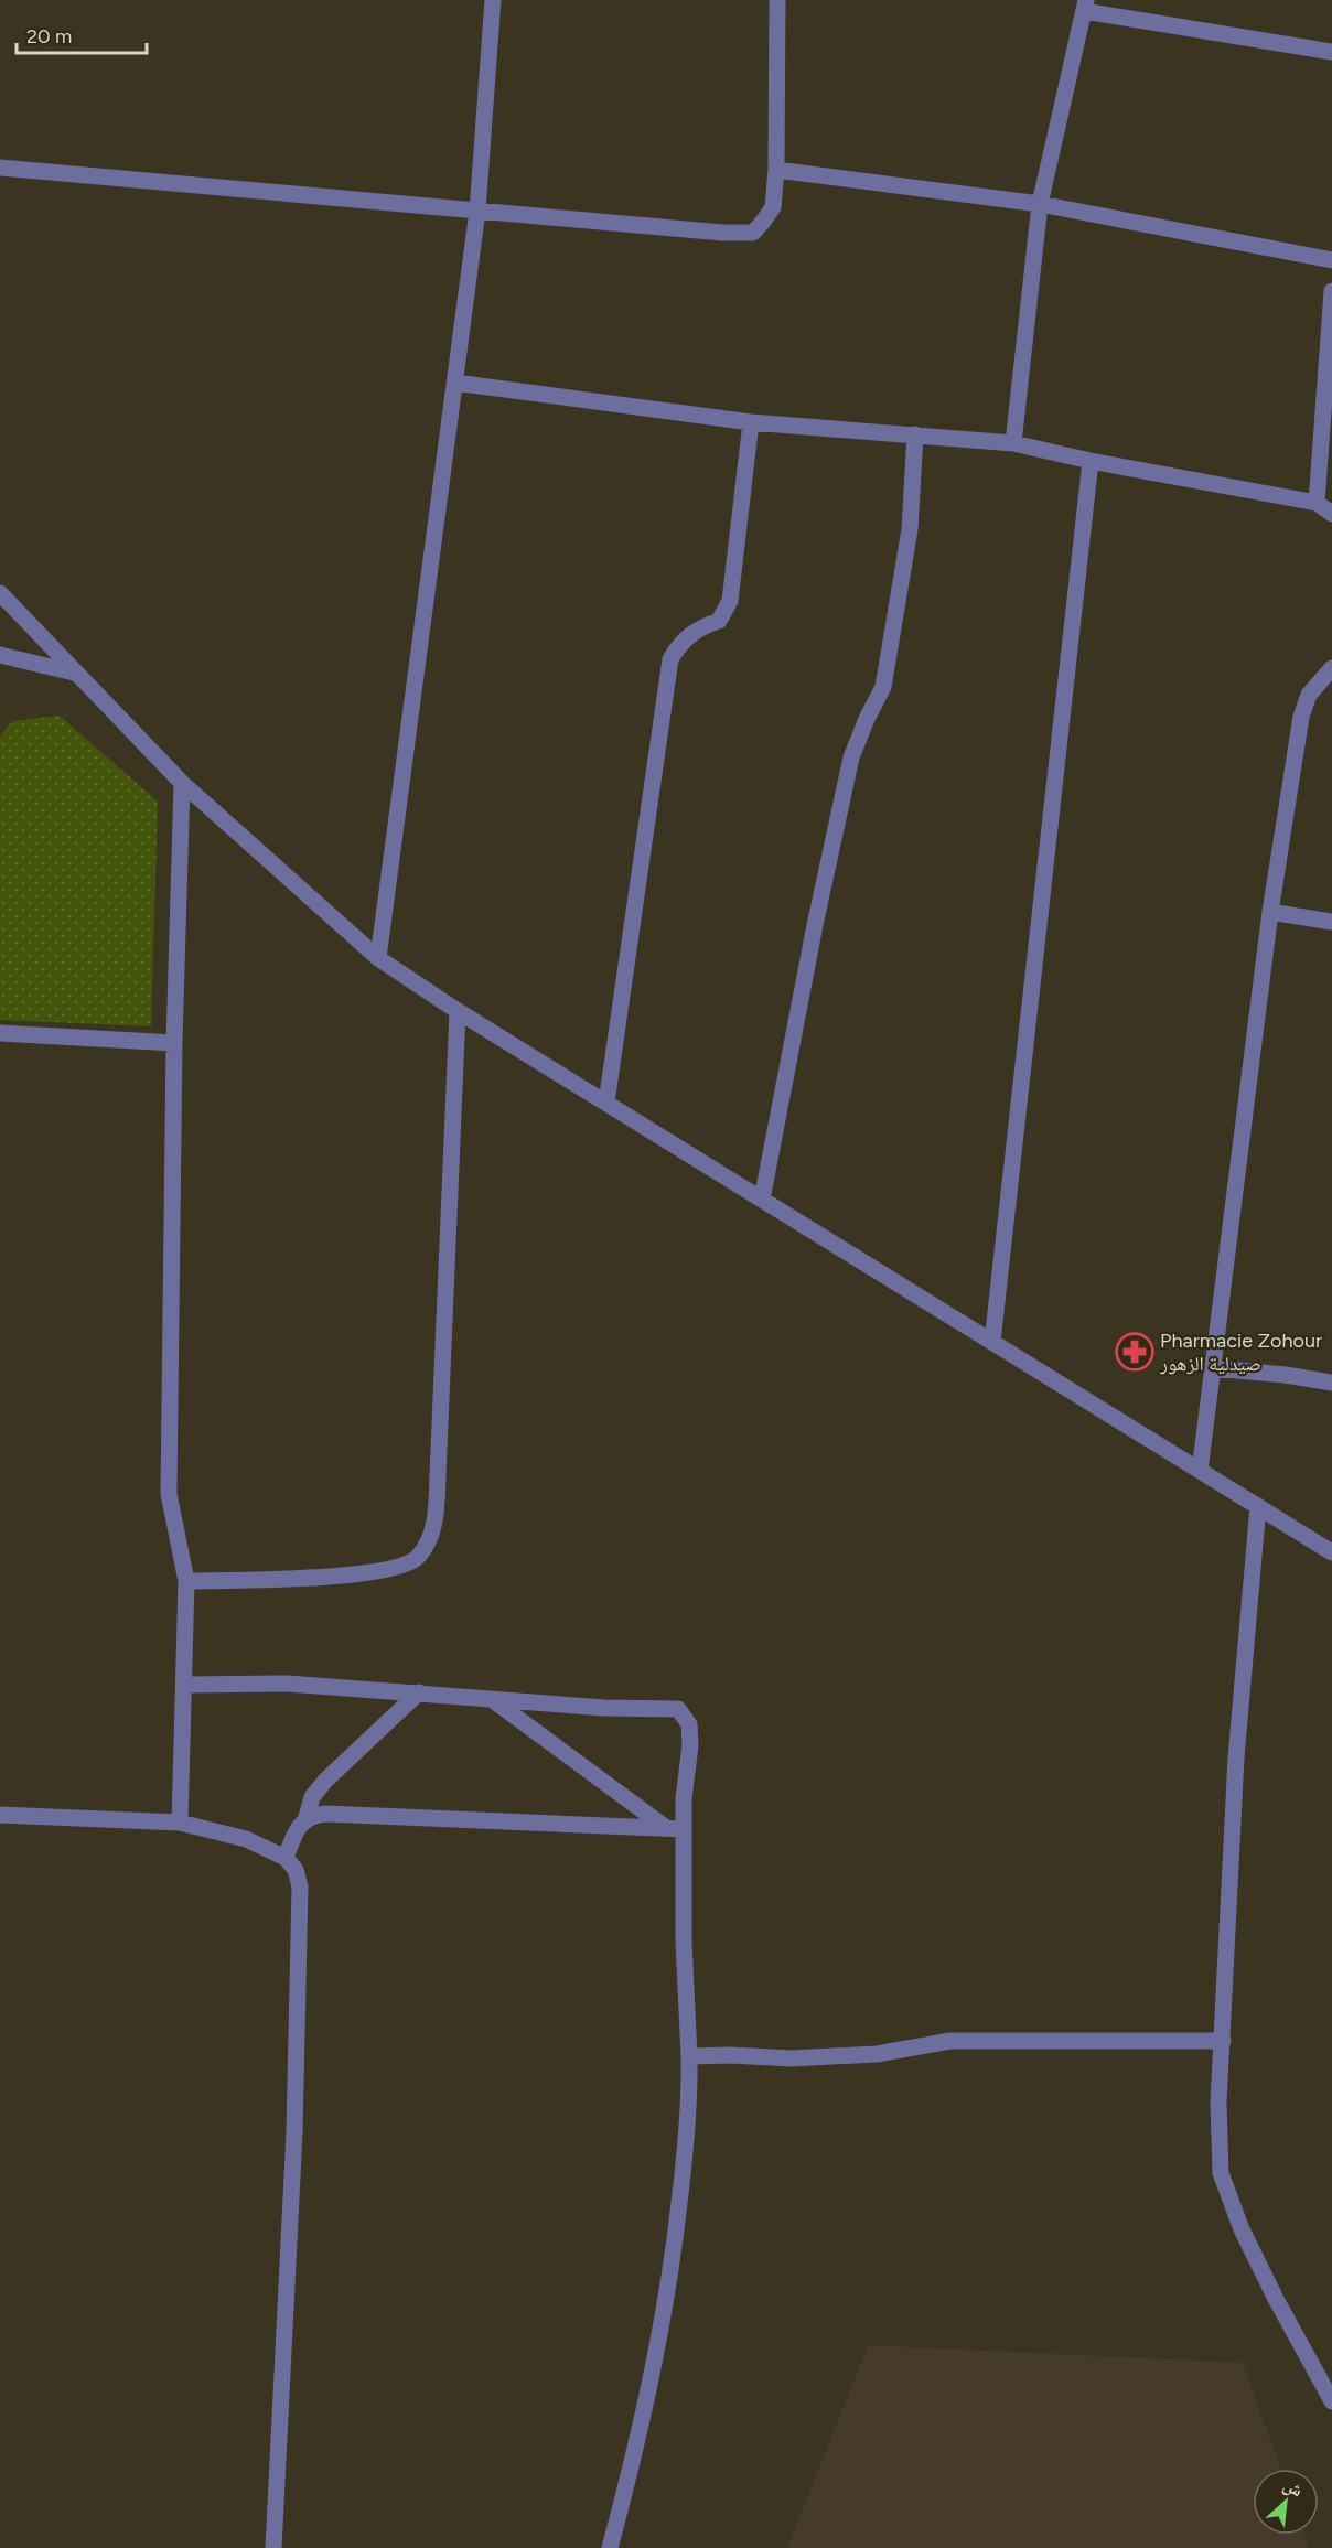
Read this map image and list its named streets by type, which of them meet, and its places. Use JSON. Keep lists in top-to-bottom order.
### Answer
{
  "places": {
    "pharmacy": ["Pharmacie Zohour صيدلية الزهور"]
  },
  "scale_bar": "20 m",
  "north": "top right"
}
